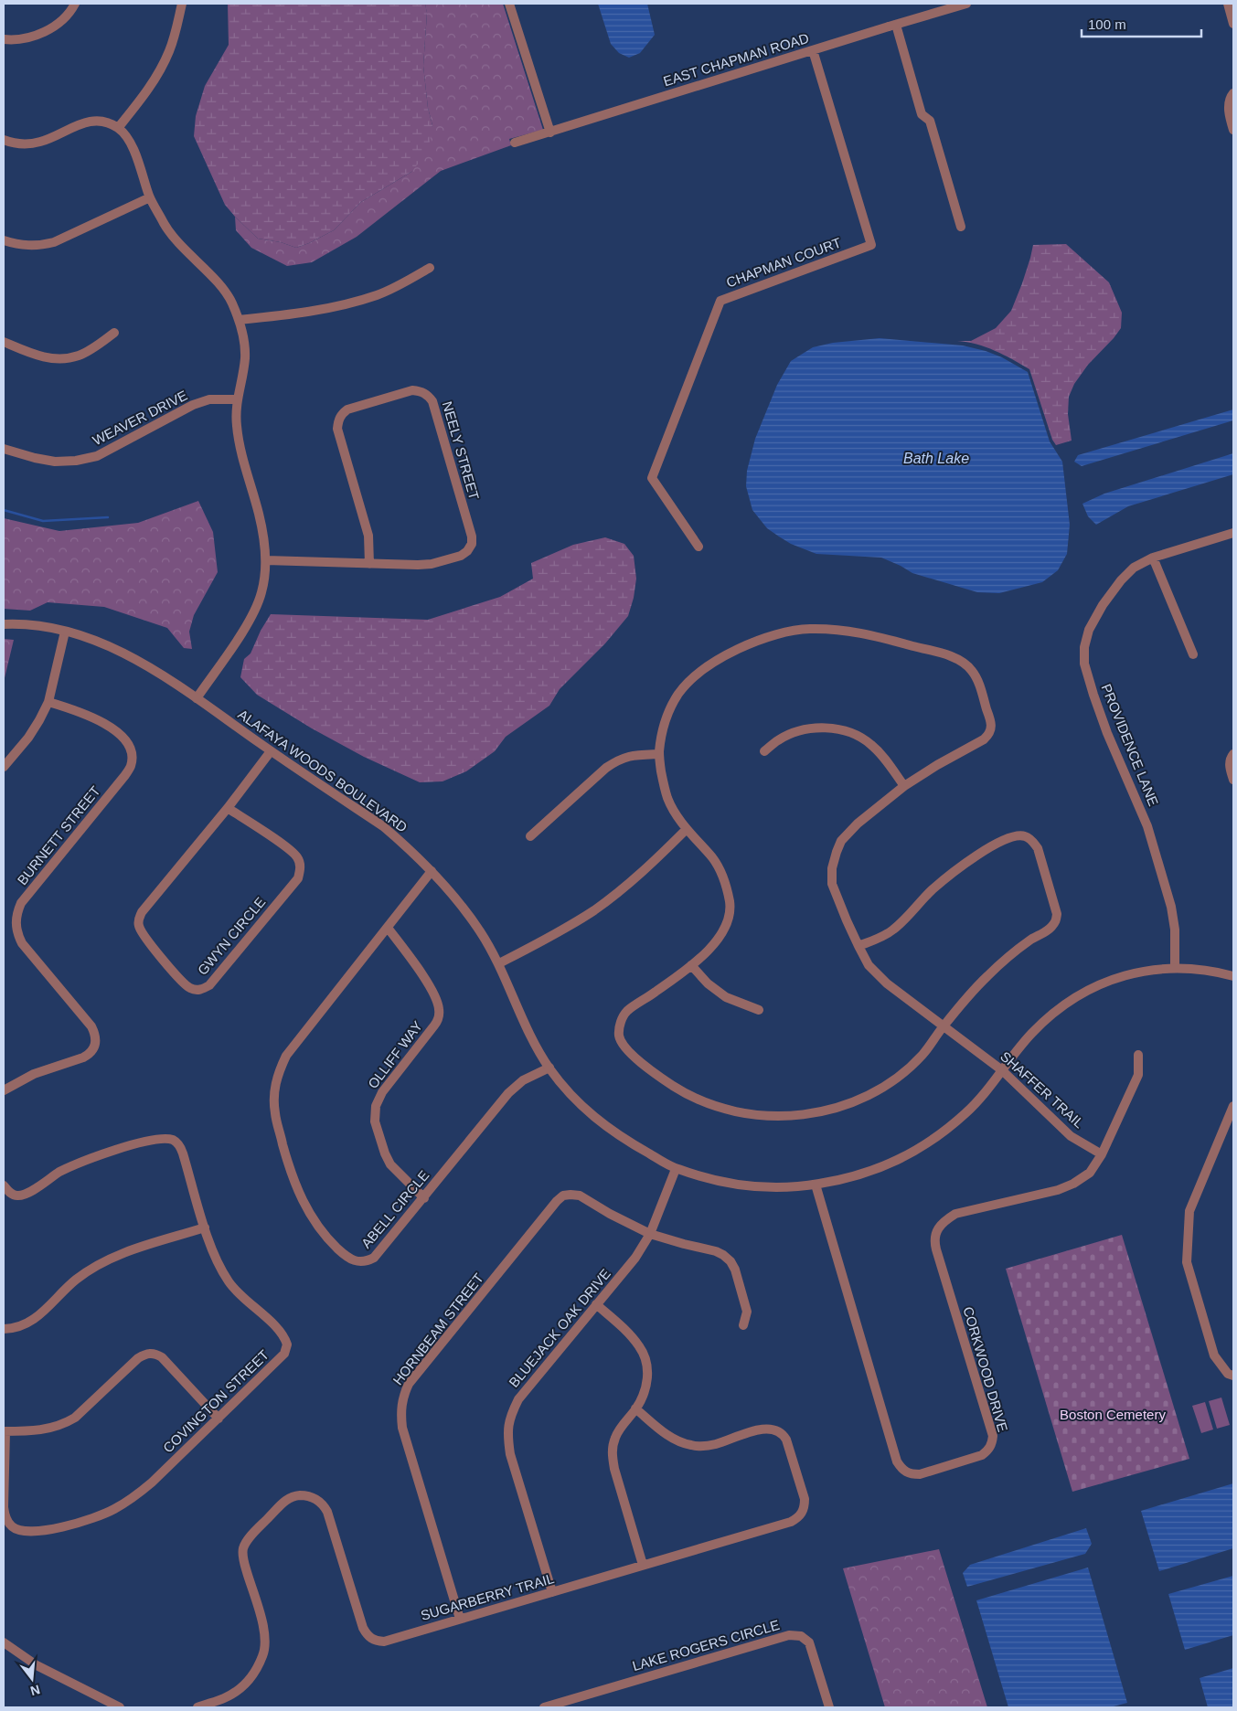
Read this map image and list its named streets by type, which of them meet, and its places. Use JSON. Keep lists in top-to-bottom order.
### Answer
{
  "streets": {
    "street": [
      "EAST CHAPMAN ROAD",
      "CHAPMAN COURT",
      "WEAVER DRIVE",
      "NEELY STREET",
      "PROVIDENCE LANE",
      "ALAFAYA WOODS BOULEVARD",
      "BURNETT STREET",
      "GWYN CIRCLE",
      "OLLIFF WAY",
      "SHAFFER TRAIL",
      "ABELL CIRCLE",
      "BLUEJACK OAK DRIVE",
      "HORNBEAM STREET",
      "CORKWOOD DRIVE",
      "COVINGTON STREET",
      "SUGARBERRY TRAIL",
      "LAKE ROGERS CIRCLE"
    ]
  },
  "crossings": [
    ["EAST CHAPMAN ROAD", "CHAPMAN COURT"],
    ["PROVIDENCE LANE", "ALAFAYA WOODS BOULEVARD"],
    ["ALAFAYA WOODS BOULEVARD", "GWYN CIRCLE"],
    ["ALAFAYA WOODS BOULEVARD", "SHAFFER TRAIL"],
    ["ALAFAYA WOODS BOULEVARD", "ABELL CIRCLE"],
    ["ALAFAYA WOODS BOULEVARD", "BLUEJACK OAK DRIVE"],
    ["ALAFAYA WOODS BOULEVARD", "CORKWOOD DRIVE"],
    ["OLLIFF WAY", "ABELL CIRCLE"],
    ["SHAFFER TRAIL", "CORKWOOD DRIVE"],
    ["BLUEJACK OAK DRIVE", "HORNBEAM STREET"],
    ["BLUEJACK OAK DRIVE", "SUGARBERRY TRAIL"],
    ["HORNBEAM STREET", "SUGARBERRY TRAIL"]
  ],
  "water": ["Bath Lake"],
  "parks": ["Boston Cemetery"],
  "scale_bar": "100 m",
  "north": "bottom"
}
